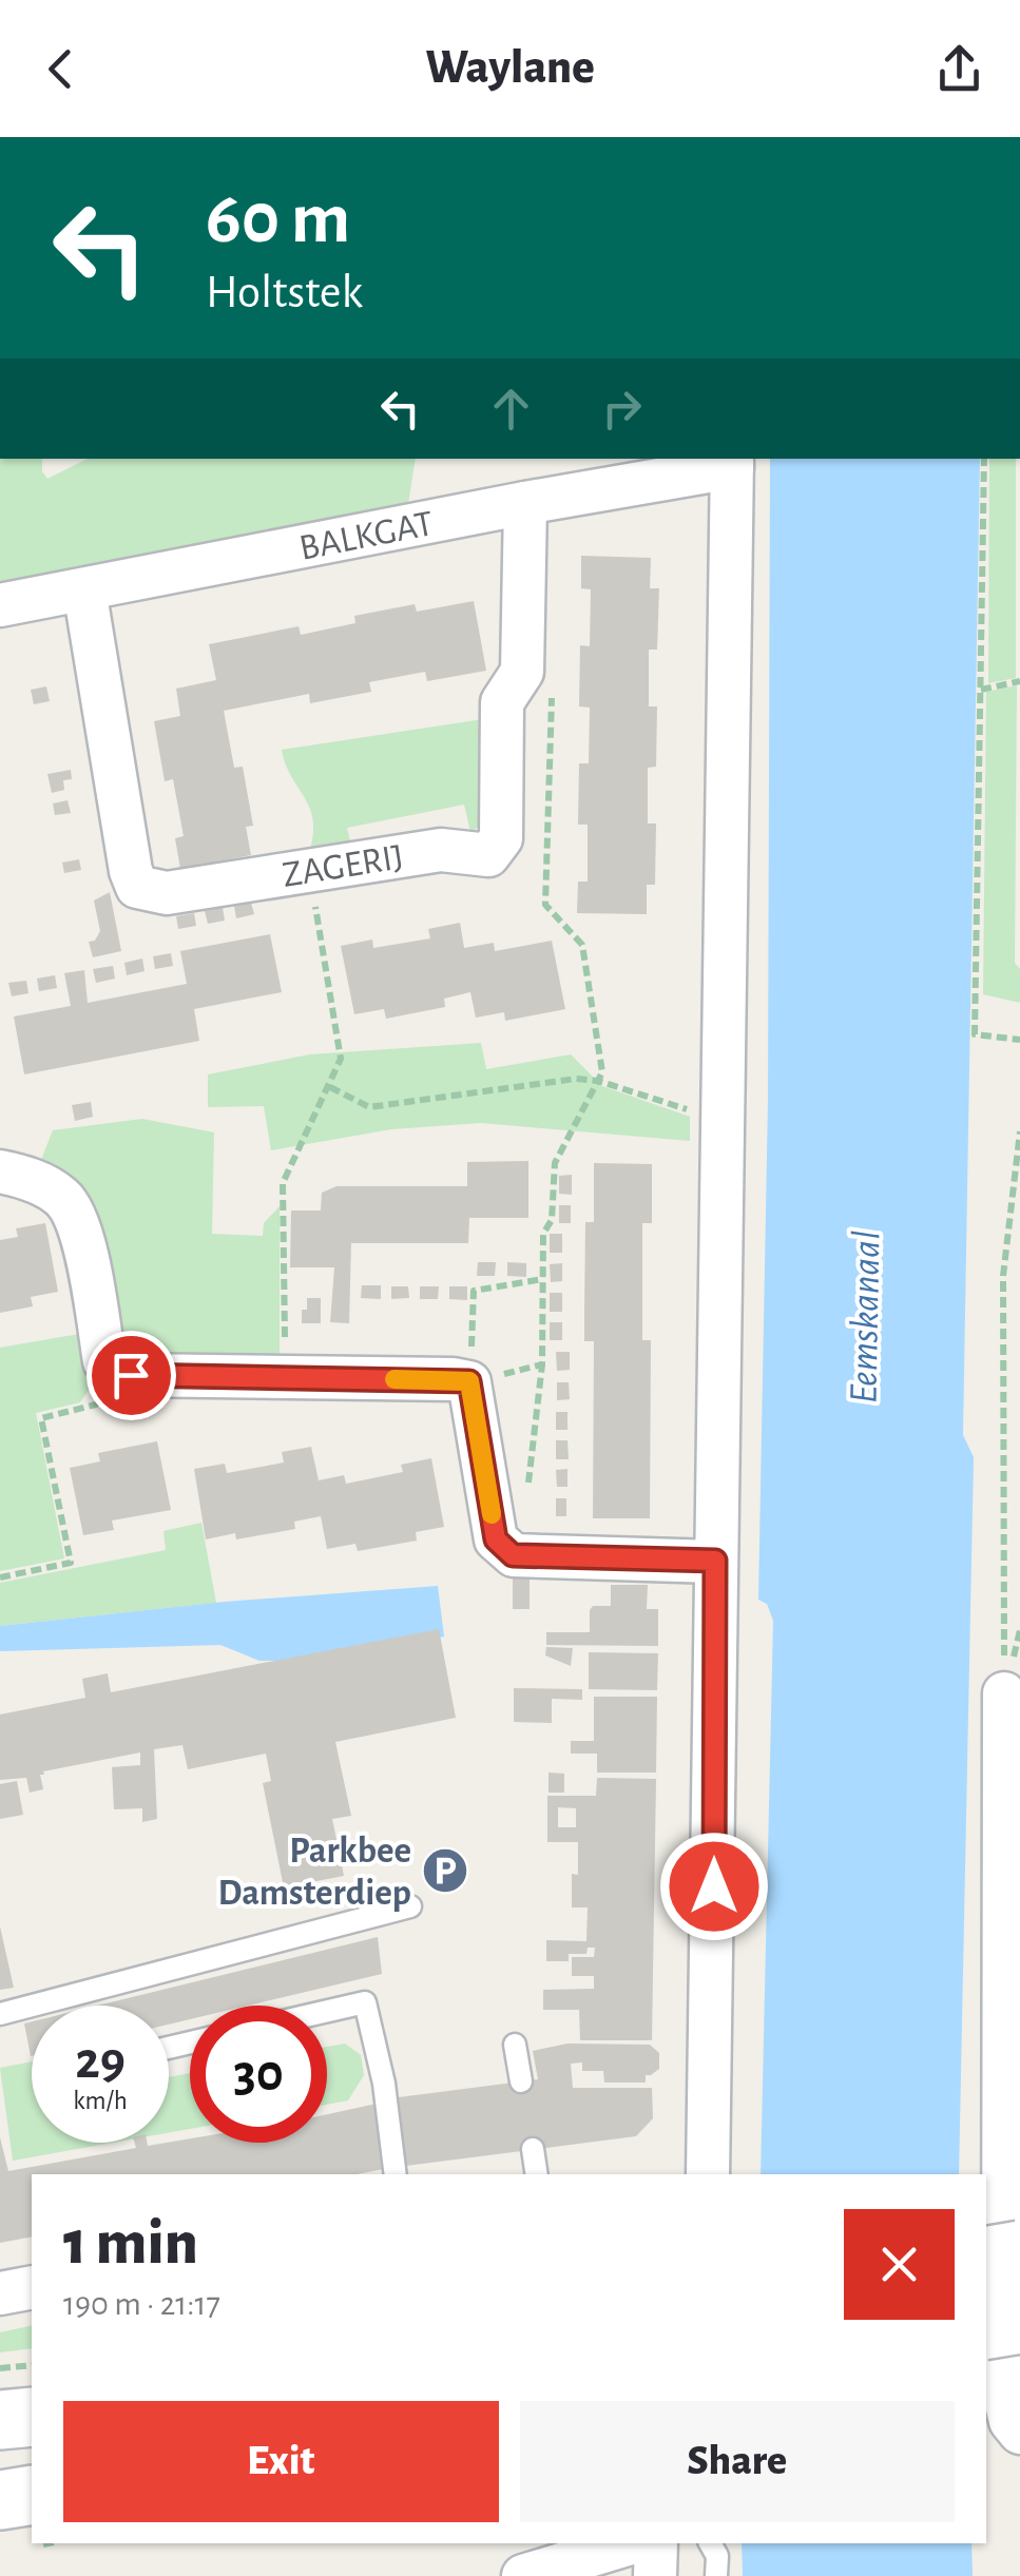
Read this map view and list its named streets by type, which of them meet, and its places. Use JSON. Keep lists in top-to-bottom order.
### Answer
{
  "streets": {
    "street": ["BALKGAT", "ZAGERIJ"]
  },
  "crossings": [
    ["BALKGAT", "ZAGERIJ"]
  ],
  "water": ["Eemskanaal"],
  "places": {
    "parking": ["Parkbee Damsterdiep"]
  },
  "page": {
    "header": "Waylane",
    "turn": ["60 m", "Holtstek"],
    "speed": "29 km/h",
    "limit": "30",
    "heading": ["1 min", "190 m · 21:17"],
    "buttons": ["Exit", "Share"]
  }
}
